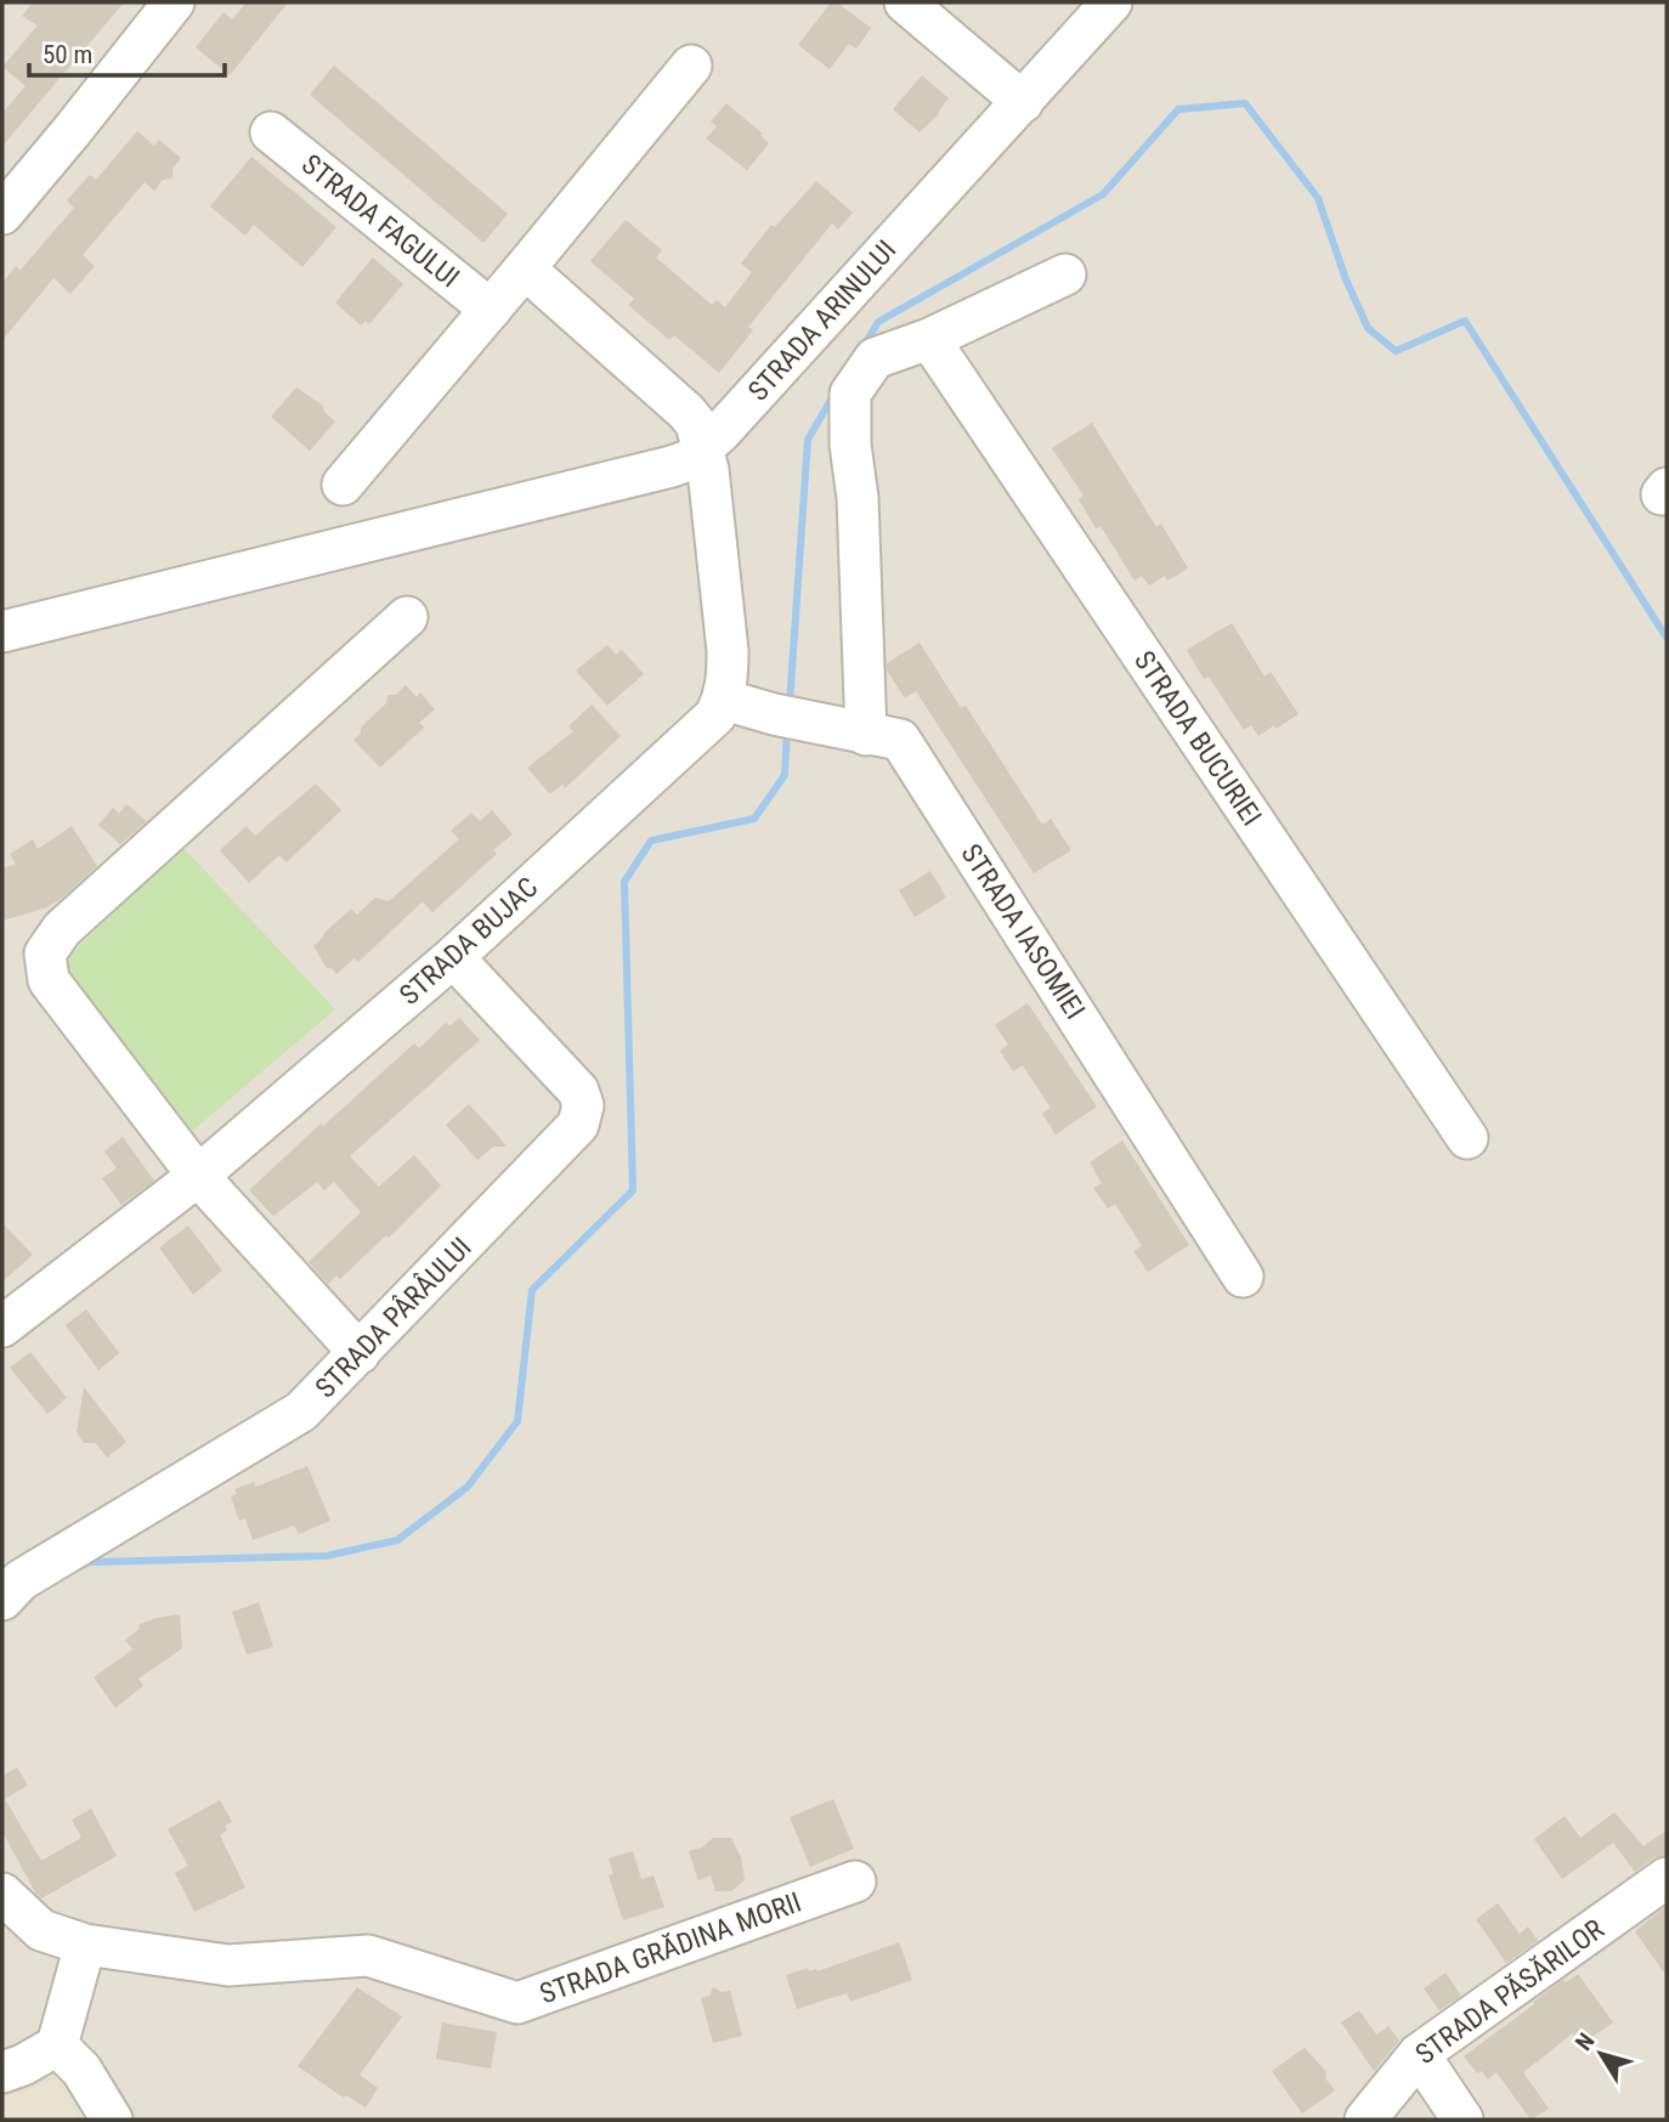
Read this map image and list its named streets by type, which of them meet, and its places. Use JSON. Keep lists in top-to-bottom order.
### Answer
{
  "streets": {
    "street": [
      "STRADA FAGULUI",
      "STRADA ARINULUI",
      "STRADA BUCURIEI",
      "STRADA IASOMIEI",
      "STRADA BUJAC",
      "STRADA PÂRÂULUI",
      "STRADA GRĂDINA MORII",
      "STRADA PĂSĂRILOR"
    ]
  },
  "crossings": [
    ["STRADA IASOMIEI", "STRADA BUJAC"],
    ["STRADA BUJAC", "STRADA PÂRÂULUI"]
  ],
  "scale_bar": "50 m",
  "north": "top left"
}
